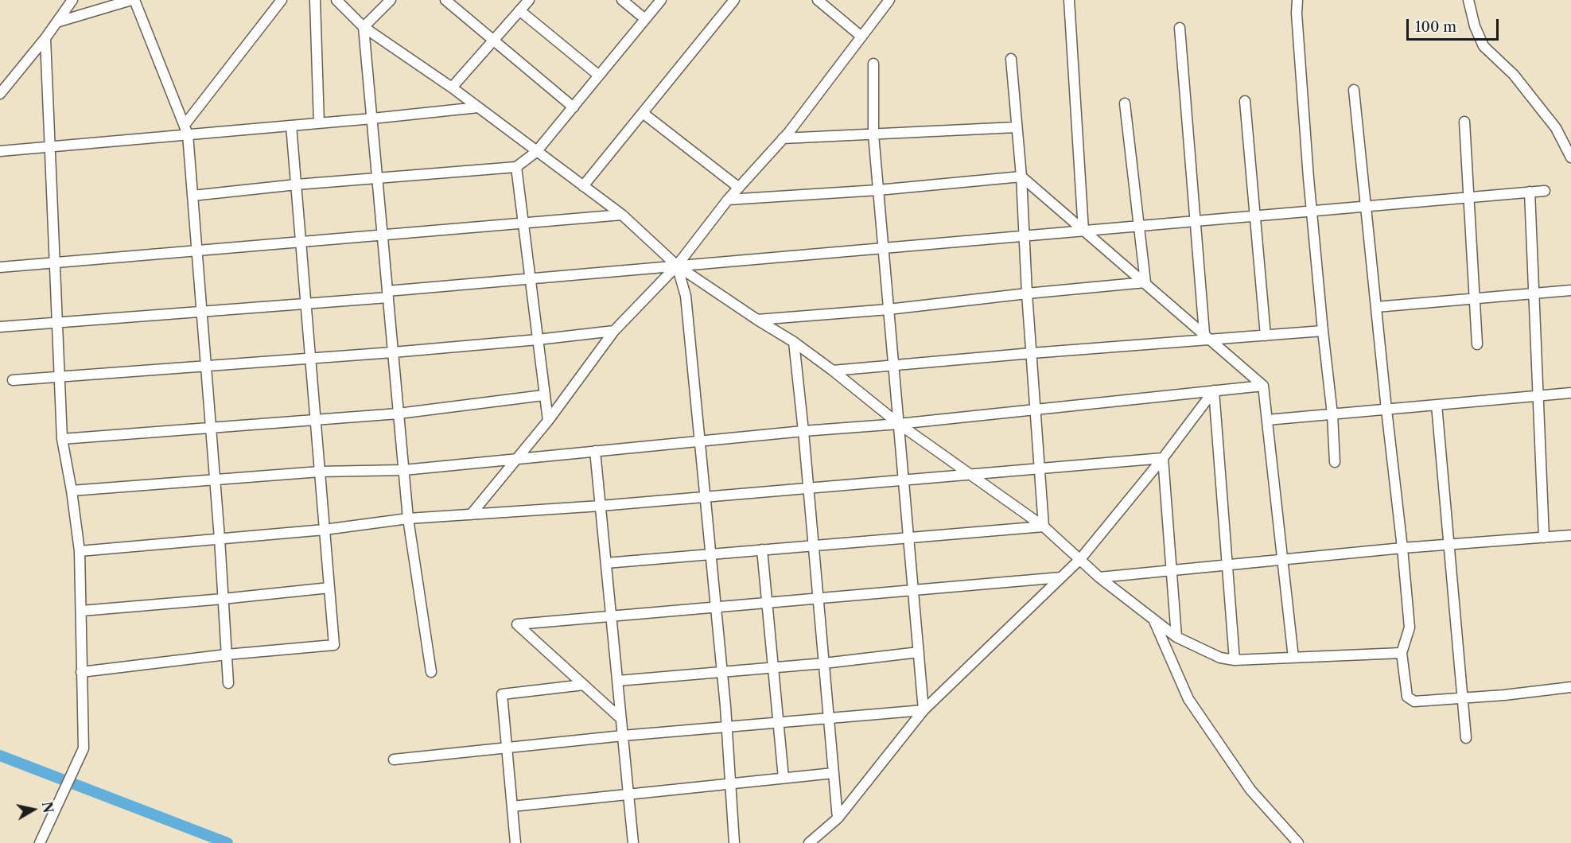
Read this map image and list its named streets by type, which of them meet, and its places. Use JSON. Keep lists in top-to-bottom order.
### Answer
{
  "scale_bar": "100 m",
  "north": "right"
}
